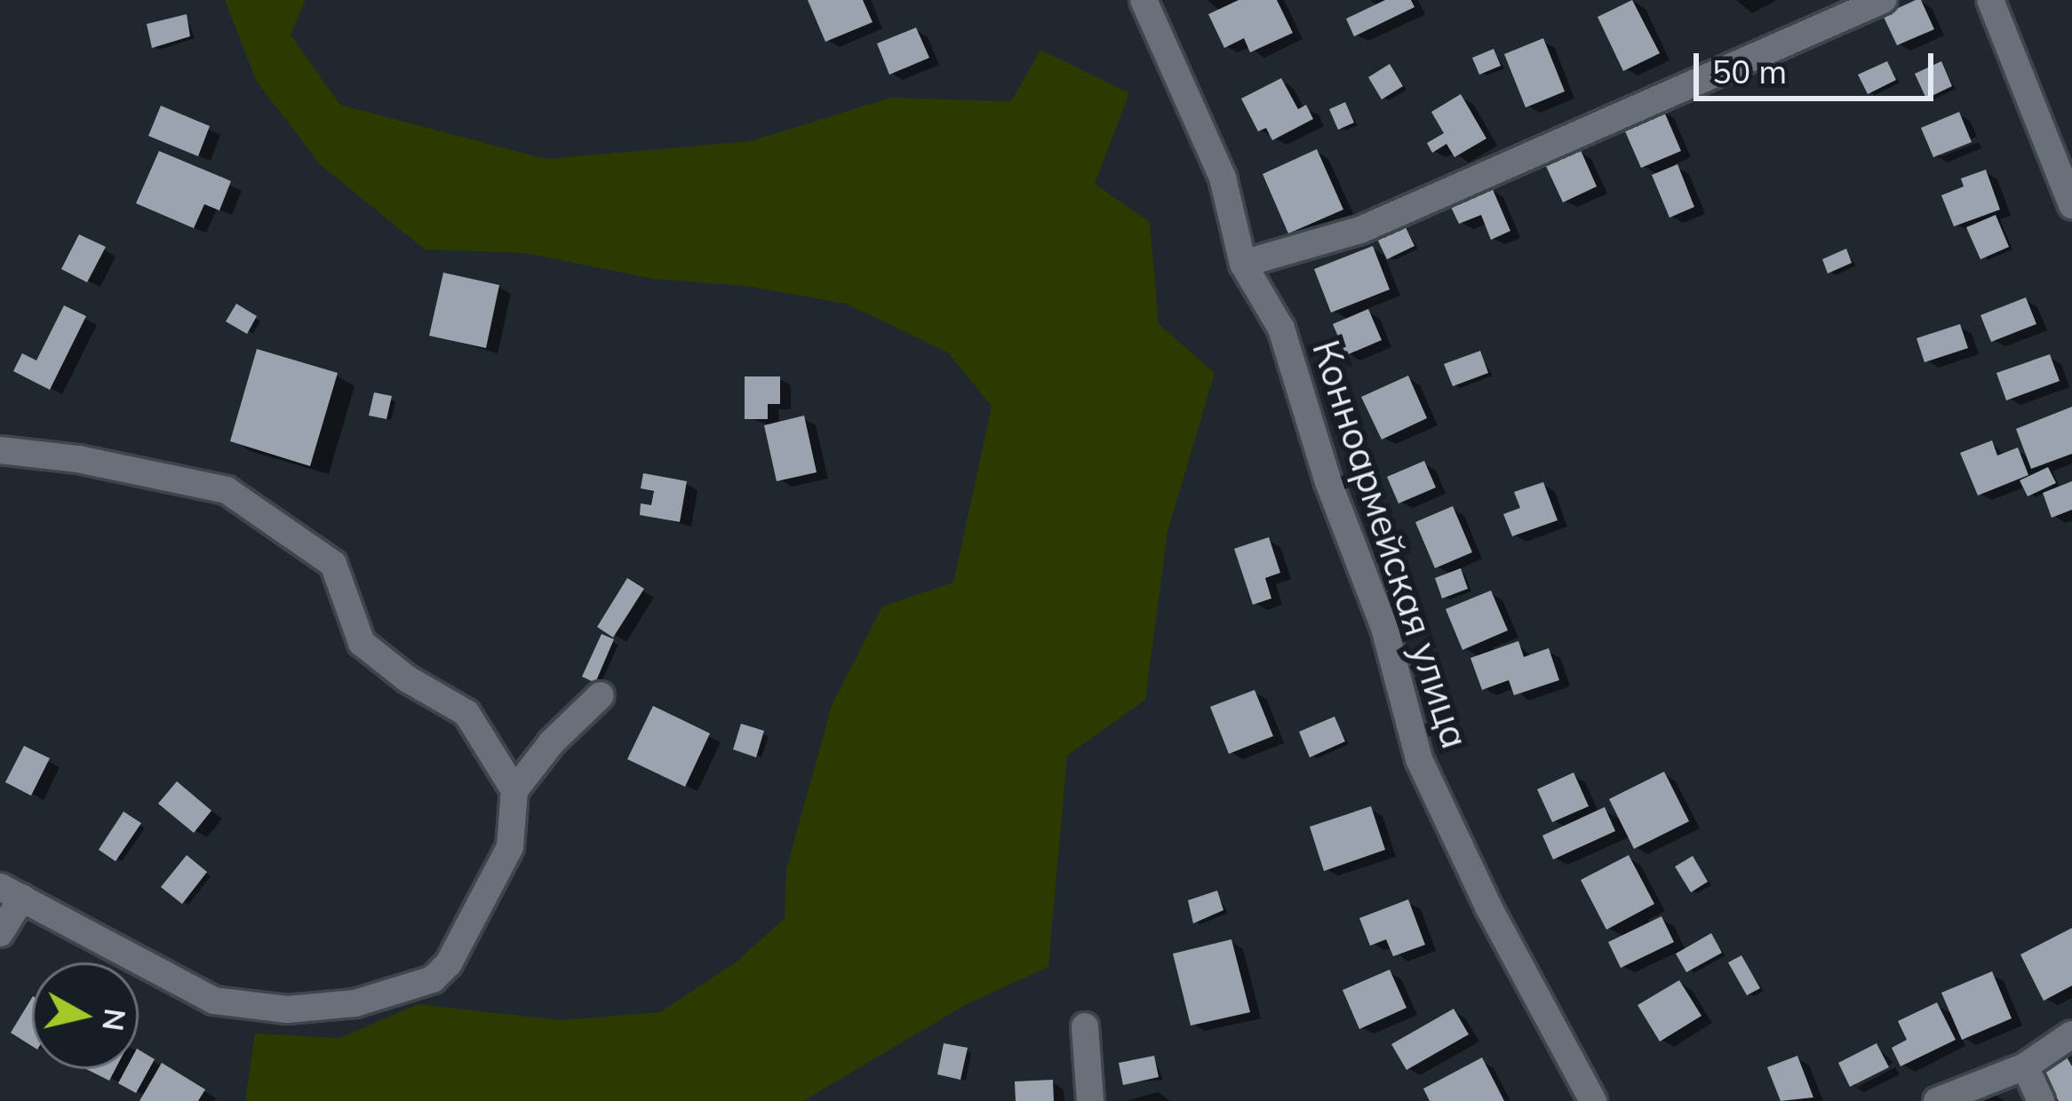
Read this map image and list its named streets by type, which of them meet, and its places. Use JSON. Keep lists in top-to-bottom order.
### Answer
{
  "streets": {
    "street": ["Конноармейская улица"]
  },
  "scale_bar": "50 m",
  "north": "right"
}
